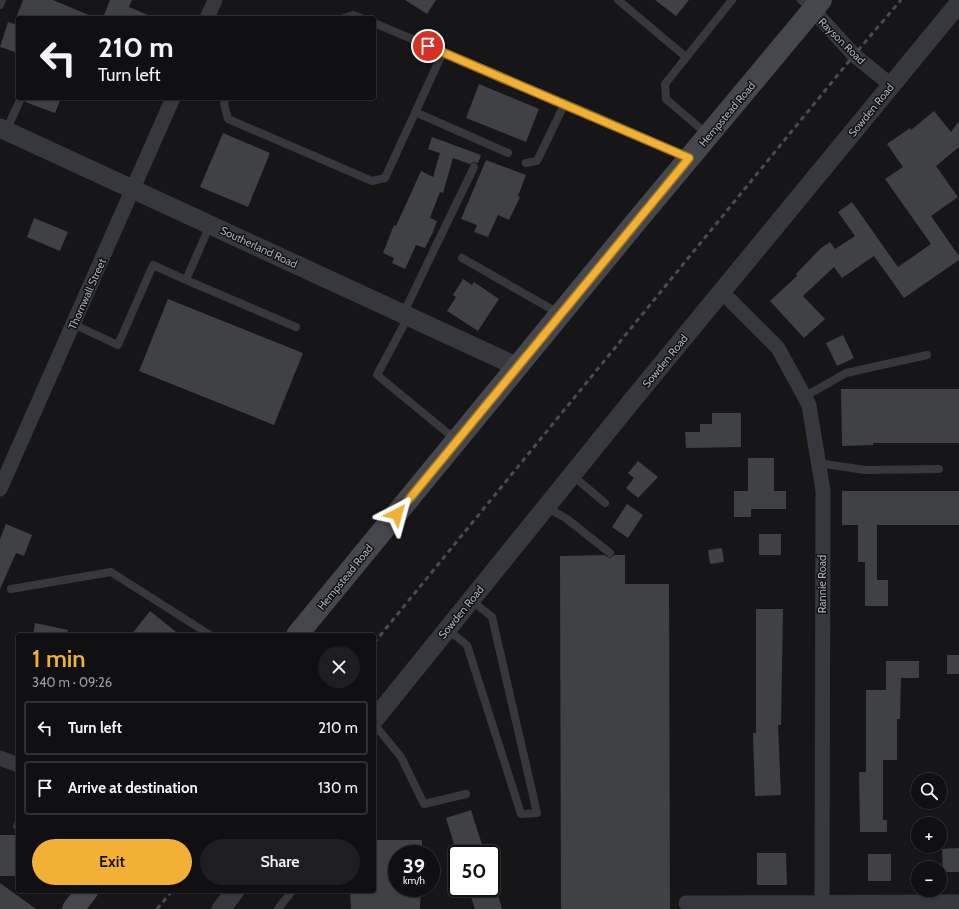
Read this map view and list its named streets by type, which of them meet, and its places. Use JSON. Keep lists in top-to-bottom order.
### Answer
{
  "streets": {
    "main road": ["Hempstead Road"],
    "street": [
      "Rayson Road",
      "Sowden Road",
      "Southerland Road",
      "Thornwall Street",
      "Rannie Road"
    ]
  },
  "crossings": [
    ["Rayson Road", "Sowden Road"],
    ["Rayson Road", "Hempstead Road"],
    ["Sowden Road", "Rannie Road"],
    ["Hempstead Road", "Southerland Road"],
    ["Southerland Road", "Thornwall Street"]
  ],
  "page": {
    "turn": ["210 m", "Turn left"],
    "heading": ["1 min", "340 m · 09:26"],
    "list": [
      {
        "name": "Turn left",
        "value": "210 m"
      },
      {
        "name": "Arrive at destination",
        "value": "130 m"
      }
    ],
    "map_buttons": ["+", "−"],
    "buttons": ["Exit", "Share"],
    "speed": "39 km/h",
    "limit": "50"
  }
}
